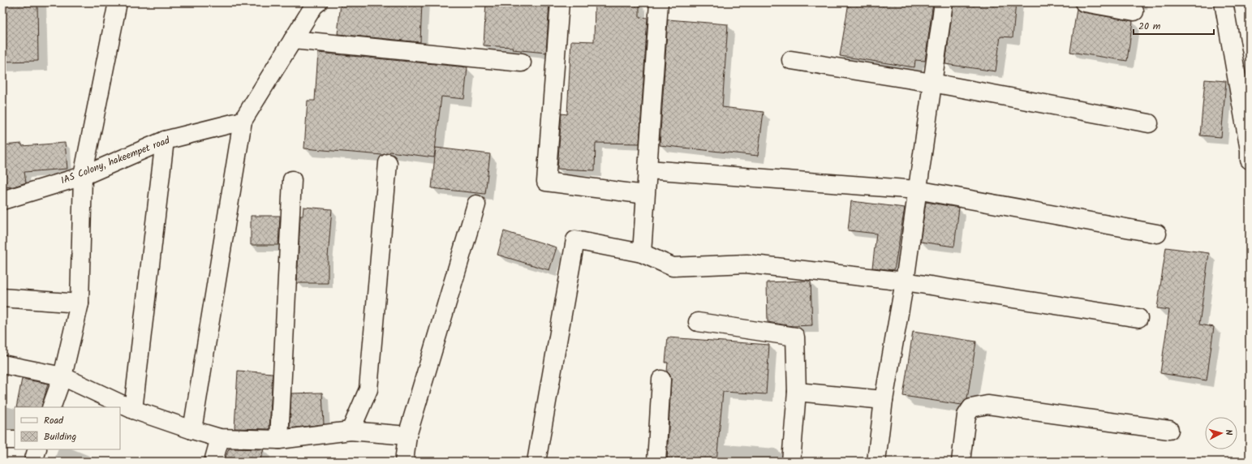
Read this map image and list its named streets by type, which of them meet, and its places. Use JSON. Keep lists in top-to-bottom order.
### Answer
{
  "streets": {
    "street": ["IAS Colony, hakeempet road"]
  },
  "legend": ["Road", "Building"],
  "scale_bar": "20 m",
  "north": "right"
}
